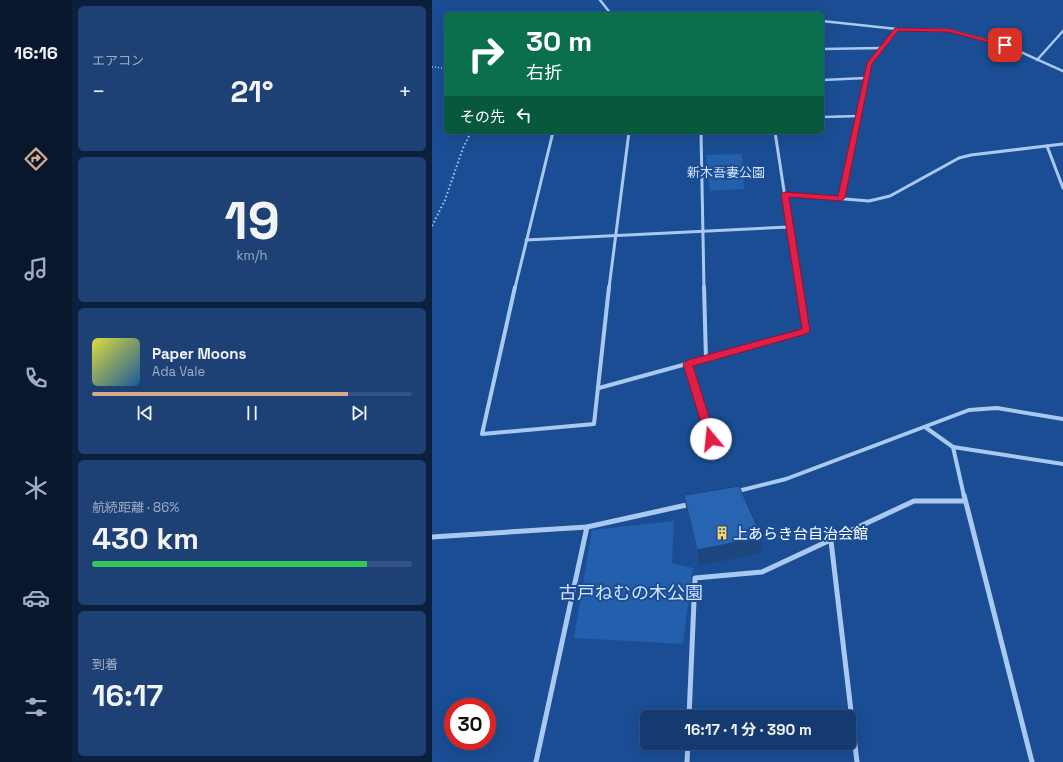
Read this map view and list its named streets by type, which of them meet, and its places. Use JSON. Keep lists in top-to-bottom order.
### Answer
{
  "parks": ["新木吾妻公園", "古戸ねむの木公園"],
  "places": {
    "building": ["上あらき台自治会館"]
  },
  "page": {
    "tabs": "16:16",
    "tile": [
      "エアコン",
      ["19", "km/h"],
      ["航続距離 · 86%", "430 km"],
      ["到着", "16:17"]
    ],
    "turn": ["30 m", "右折"],
    "heat": ["−", "21°", "+"],
    "then": "その先",
    "song": ["Paper Moons", "Ada Vale"],
    "limit": "30",
    "trip": "16:17 · 1 分 · 390 m"
  }
}
